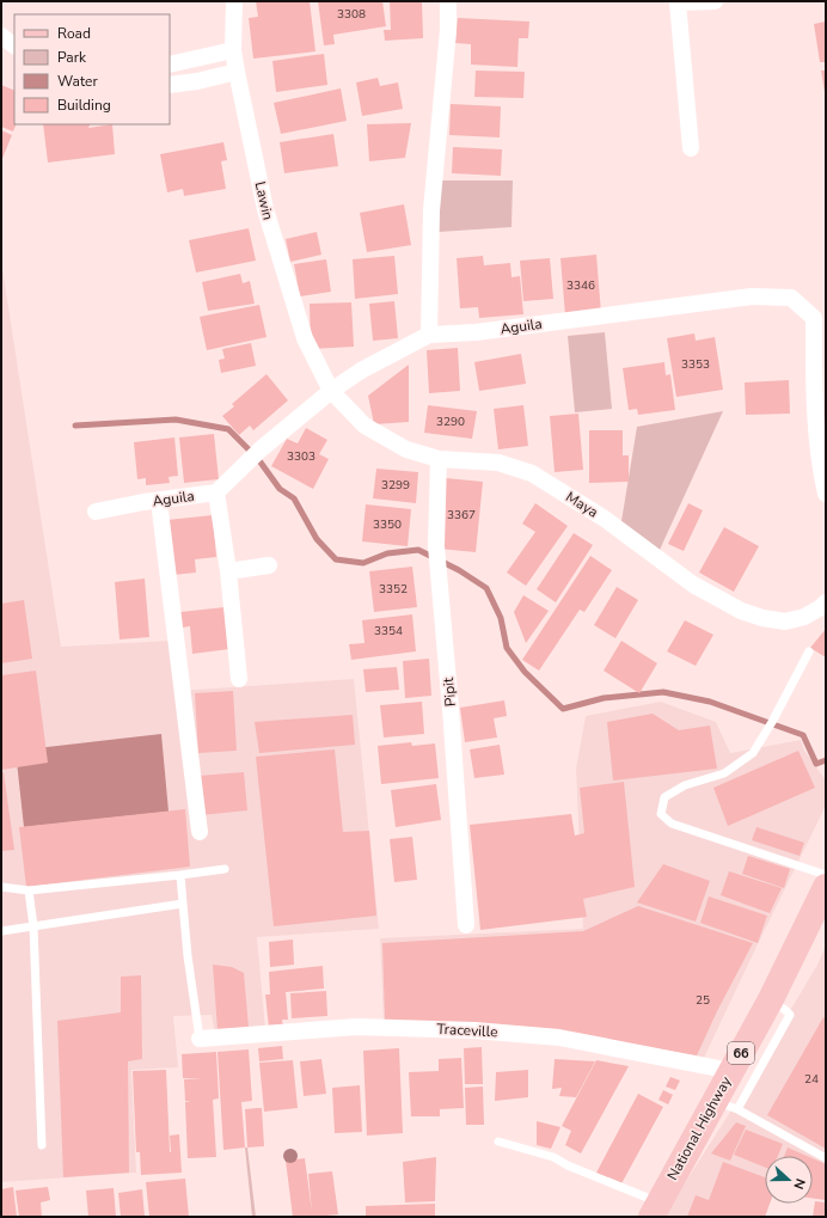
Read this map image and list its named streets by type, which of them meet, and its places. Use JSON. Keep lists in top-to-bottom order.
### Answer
{
  "streets": {
    "main road": ["66", "National Highway"],
    "street": [
      "Lawin",
      "Aguila",
      "Maya",
      "Pipit",
      "Traceville"
    ]
  },
  "crossings": [
    ["Lawin", "Aguila"],
    ["Lawin", "Maya"],
    ["Aguila", "Maya"],
    ["Maya", "Pipit"],
    ["Traceville", "National Highway"]
  ],
  "house_numbers": [
    "3308",
    "3346",
    "3353",
    "3290",
    "3303",
    "3299",
    "3367",
    "3350",
    "3352",
    "3354",
    "25",
    "24"
  ],
  "legend": [
    "Road",
    "Park",
    "Water",
    "Building"
  ],
  "north": "right"
}
